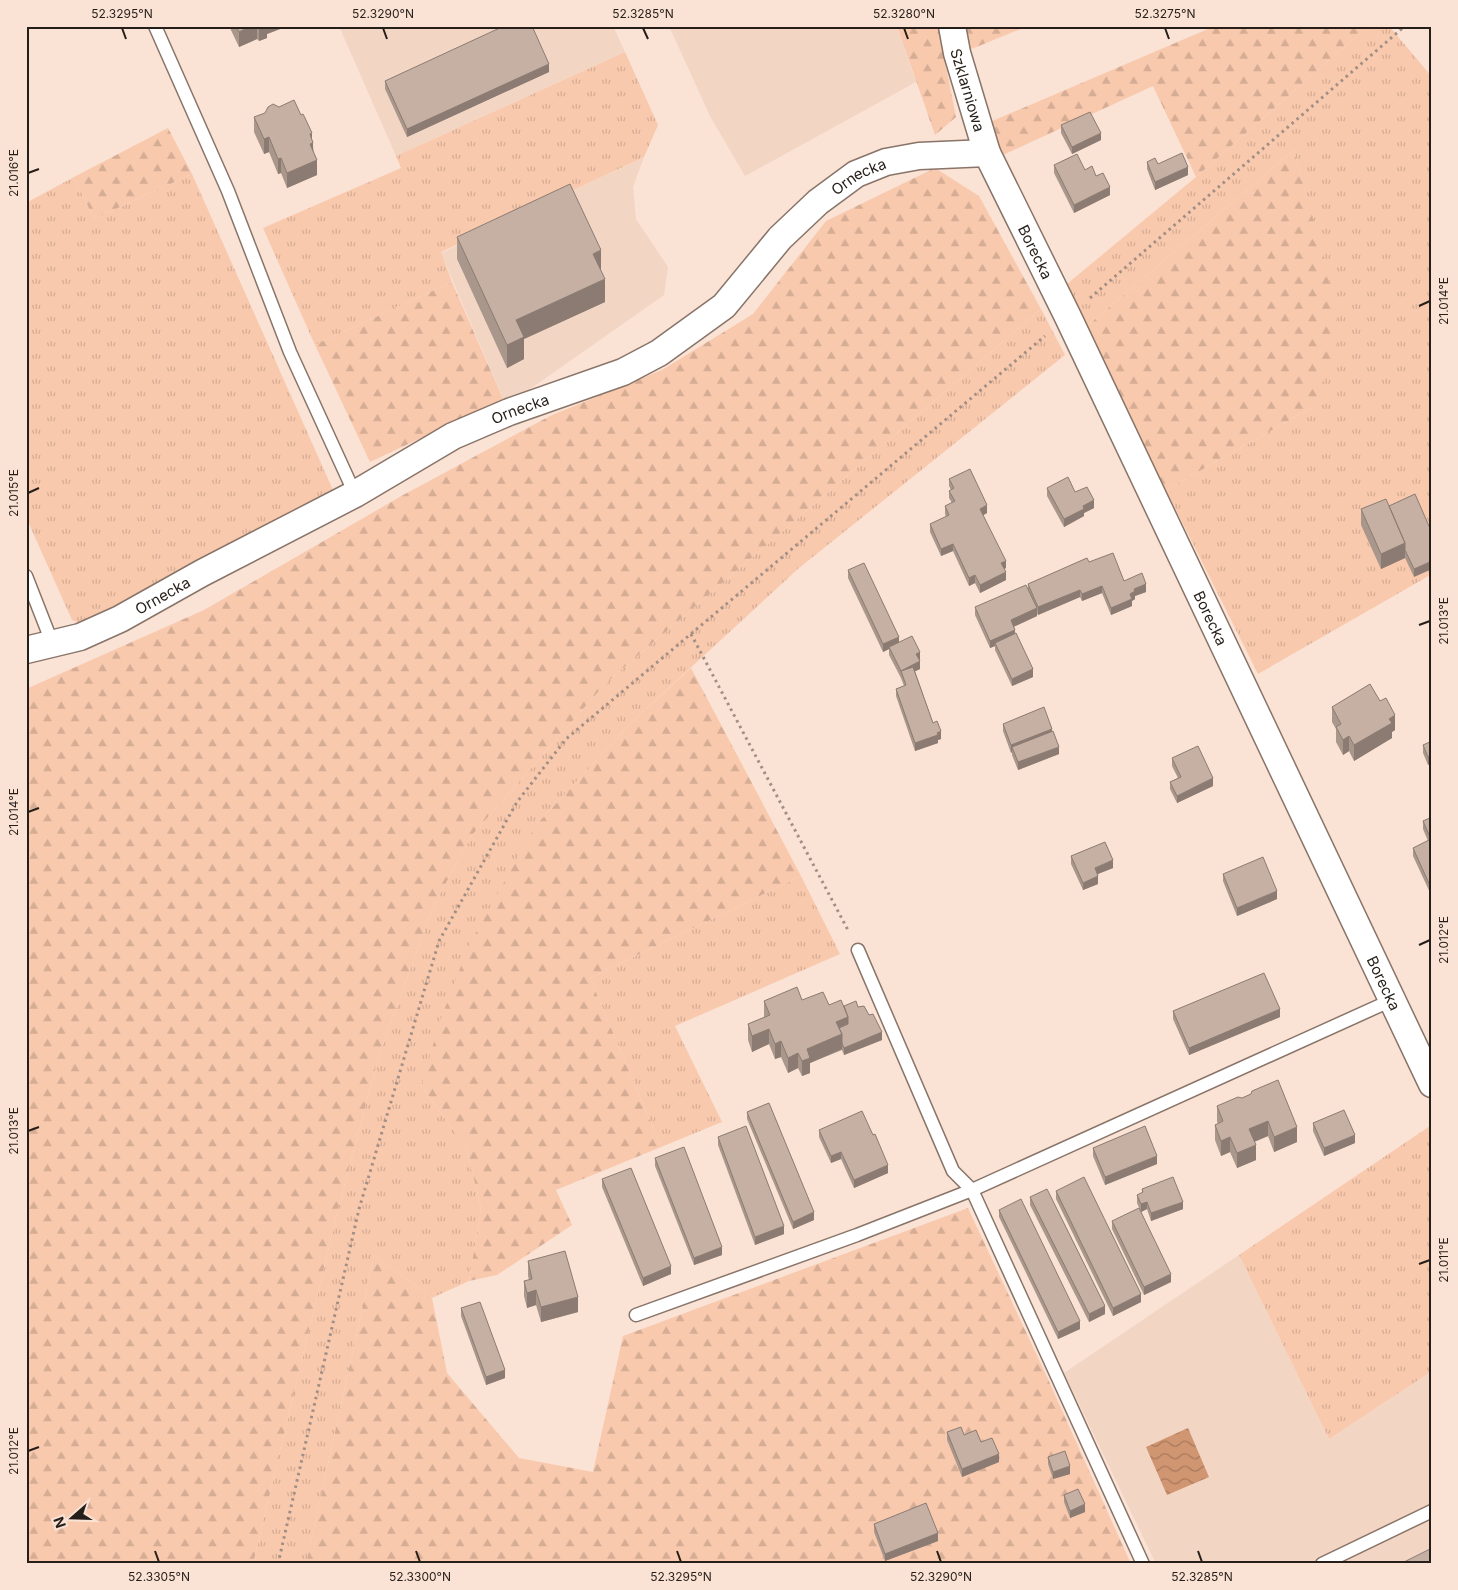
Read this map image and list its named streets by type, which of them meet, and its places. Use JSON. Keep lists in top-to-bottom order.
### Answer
{
  "streets": {
    "street": ["Szklarniowa", "Ornecka", "Borecka"]
  },
  "crossings": [
    ["Szklarniowa", "Ornecka"],
    ["Szklarniowa", "Borecka"],
    ["Ornecka", "Borecka"]
  ],
  "north": "left",
  "coordinates": [
    "52.3295°N",
    "52.3290°N",
    "52.3285°N",
    "52.3280°N",
    "52.3275°N",
    "21.016°E",
    "21.014°E",
    "21.015°E",
    "21.013°E",
    "21.012°E",
    "21.011°E",
    "52.3305°N",
    "52.3300°N"
  ]
}
